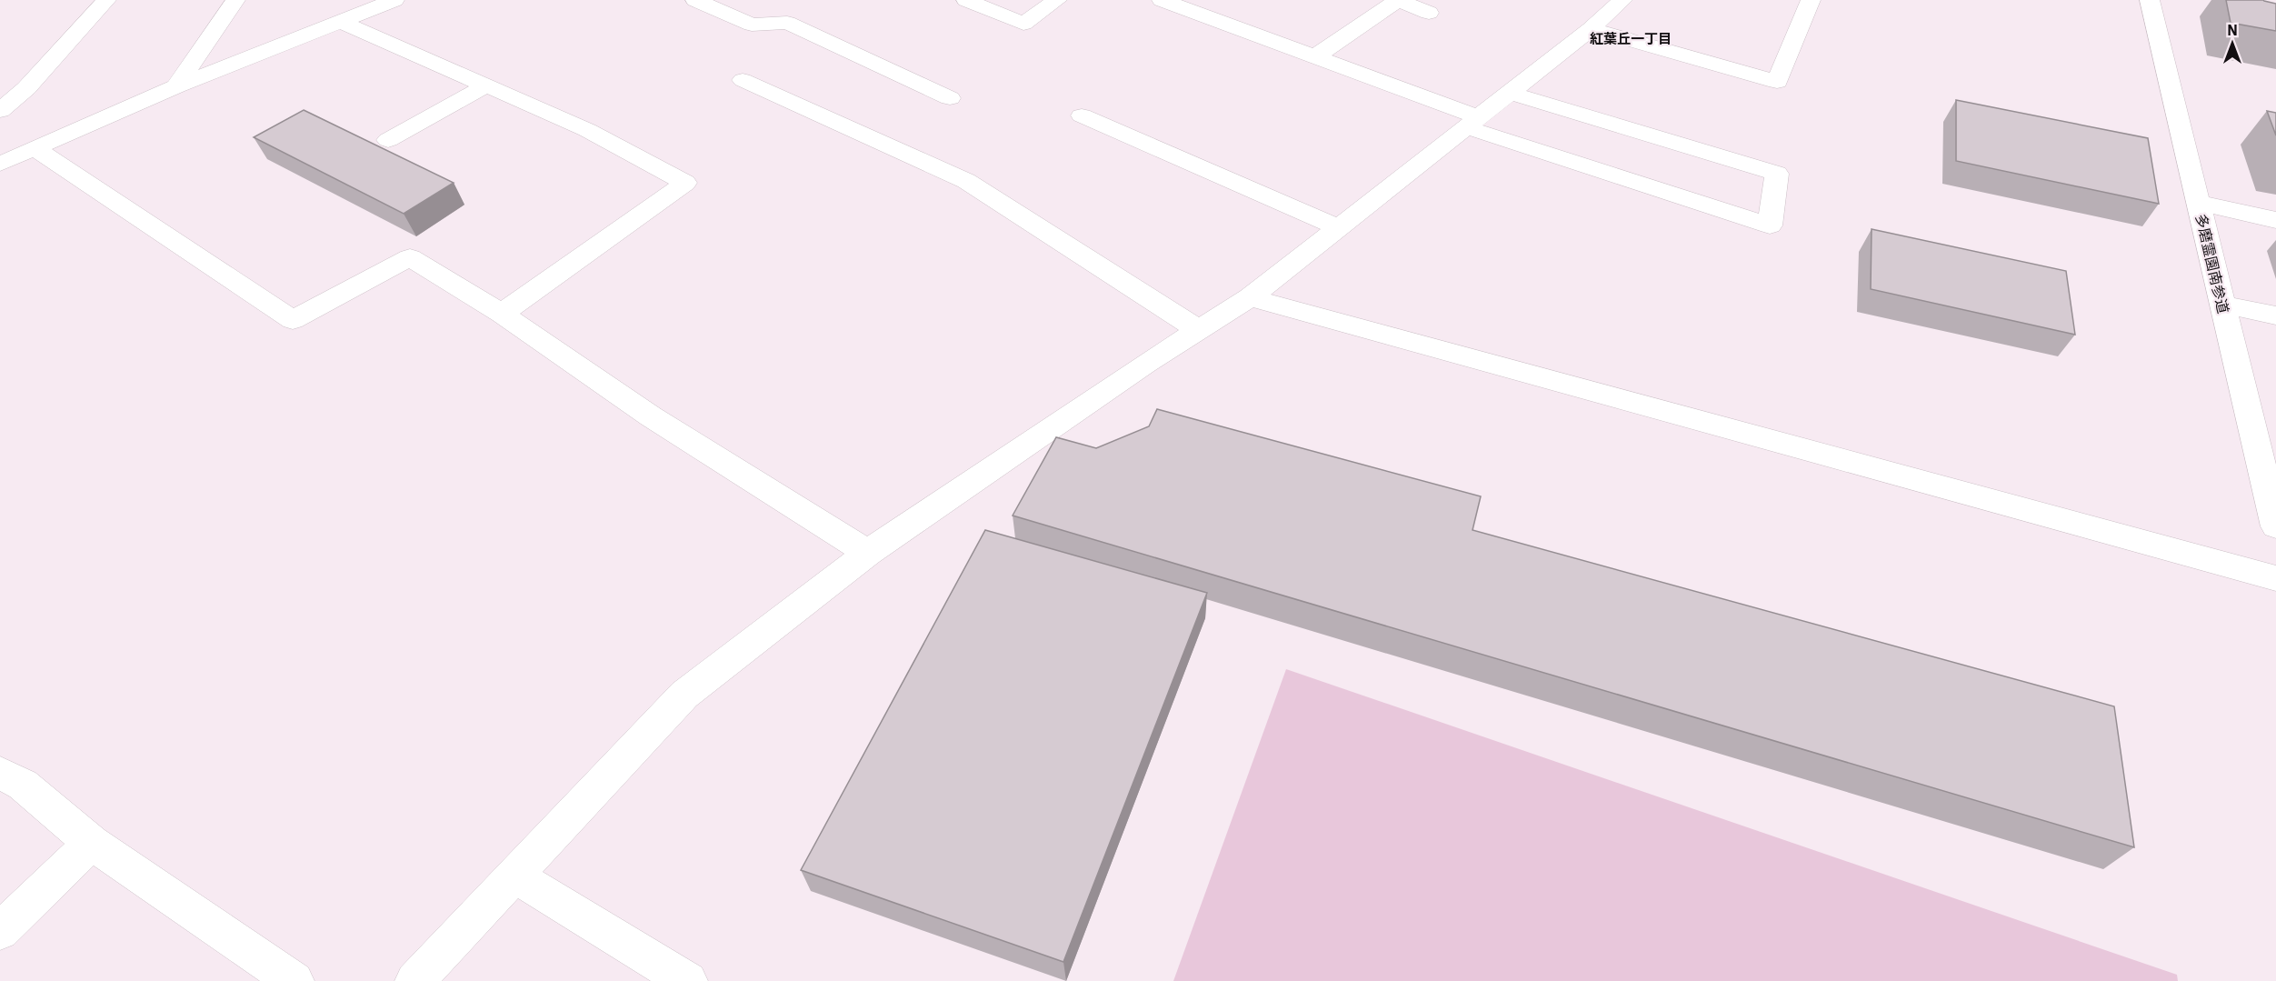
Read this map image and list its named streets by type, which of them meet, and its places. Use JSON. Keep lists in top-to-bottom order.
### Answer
{
  "streets": {
    "street": ["多磨霊園南参道"]
  },
  "districts": ["紅葉丘一丁目"],
  "north": "top"
}
